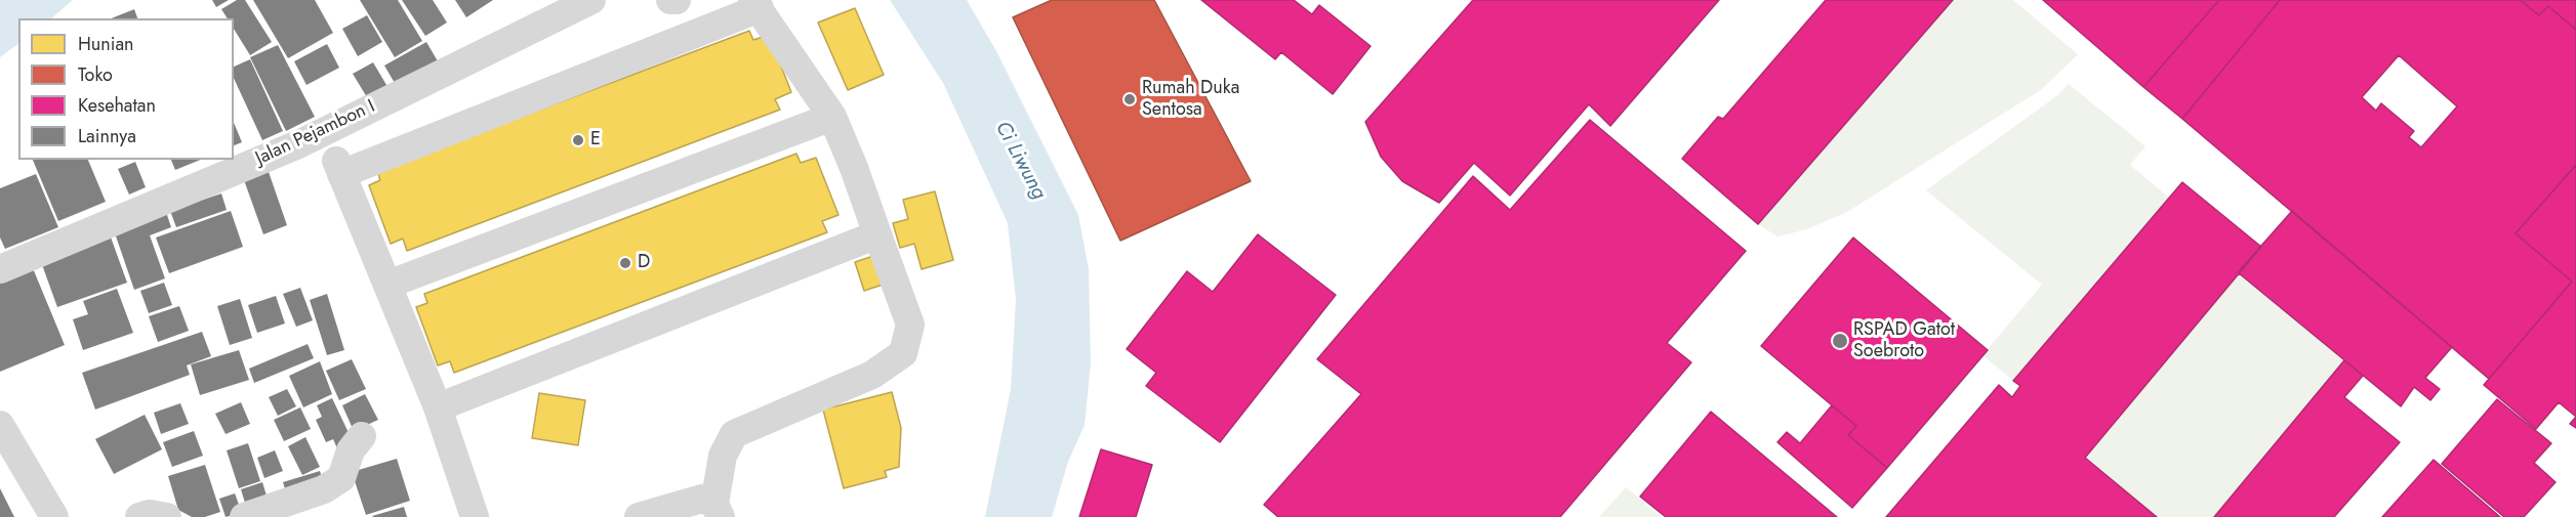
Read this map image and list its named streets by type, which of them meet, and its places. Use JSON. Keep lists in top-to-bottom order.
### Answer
{
  "streets": {
    "street": ["Jalan Pejambon I"]
  },
  "water": ["Ci Liwung"],
  "places": [
    "Rumah Duka Sentosa",
    "E",
    "D",
    "RSPAD Gatot Soebroto"
  ],
  "legend": [
    "Hunian",
    "Toko",
    "Kesehatan",
    "Lainnya"
  ]
}
